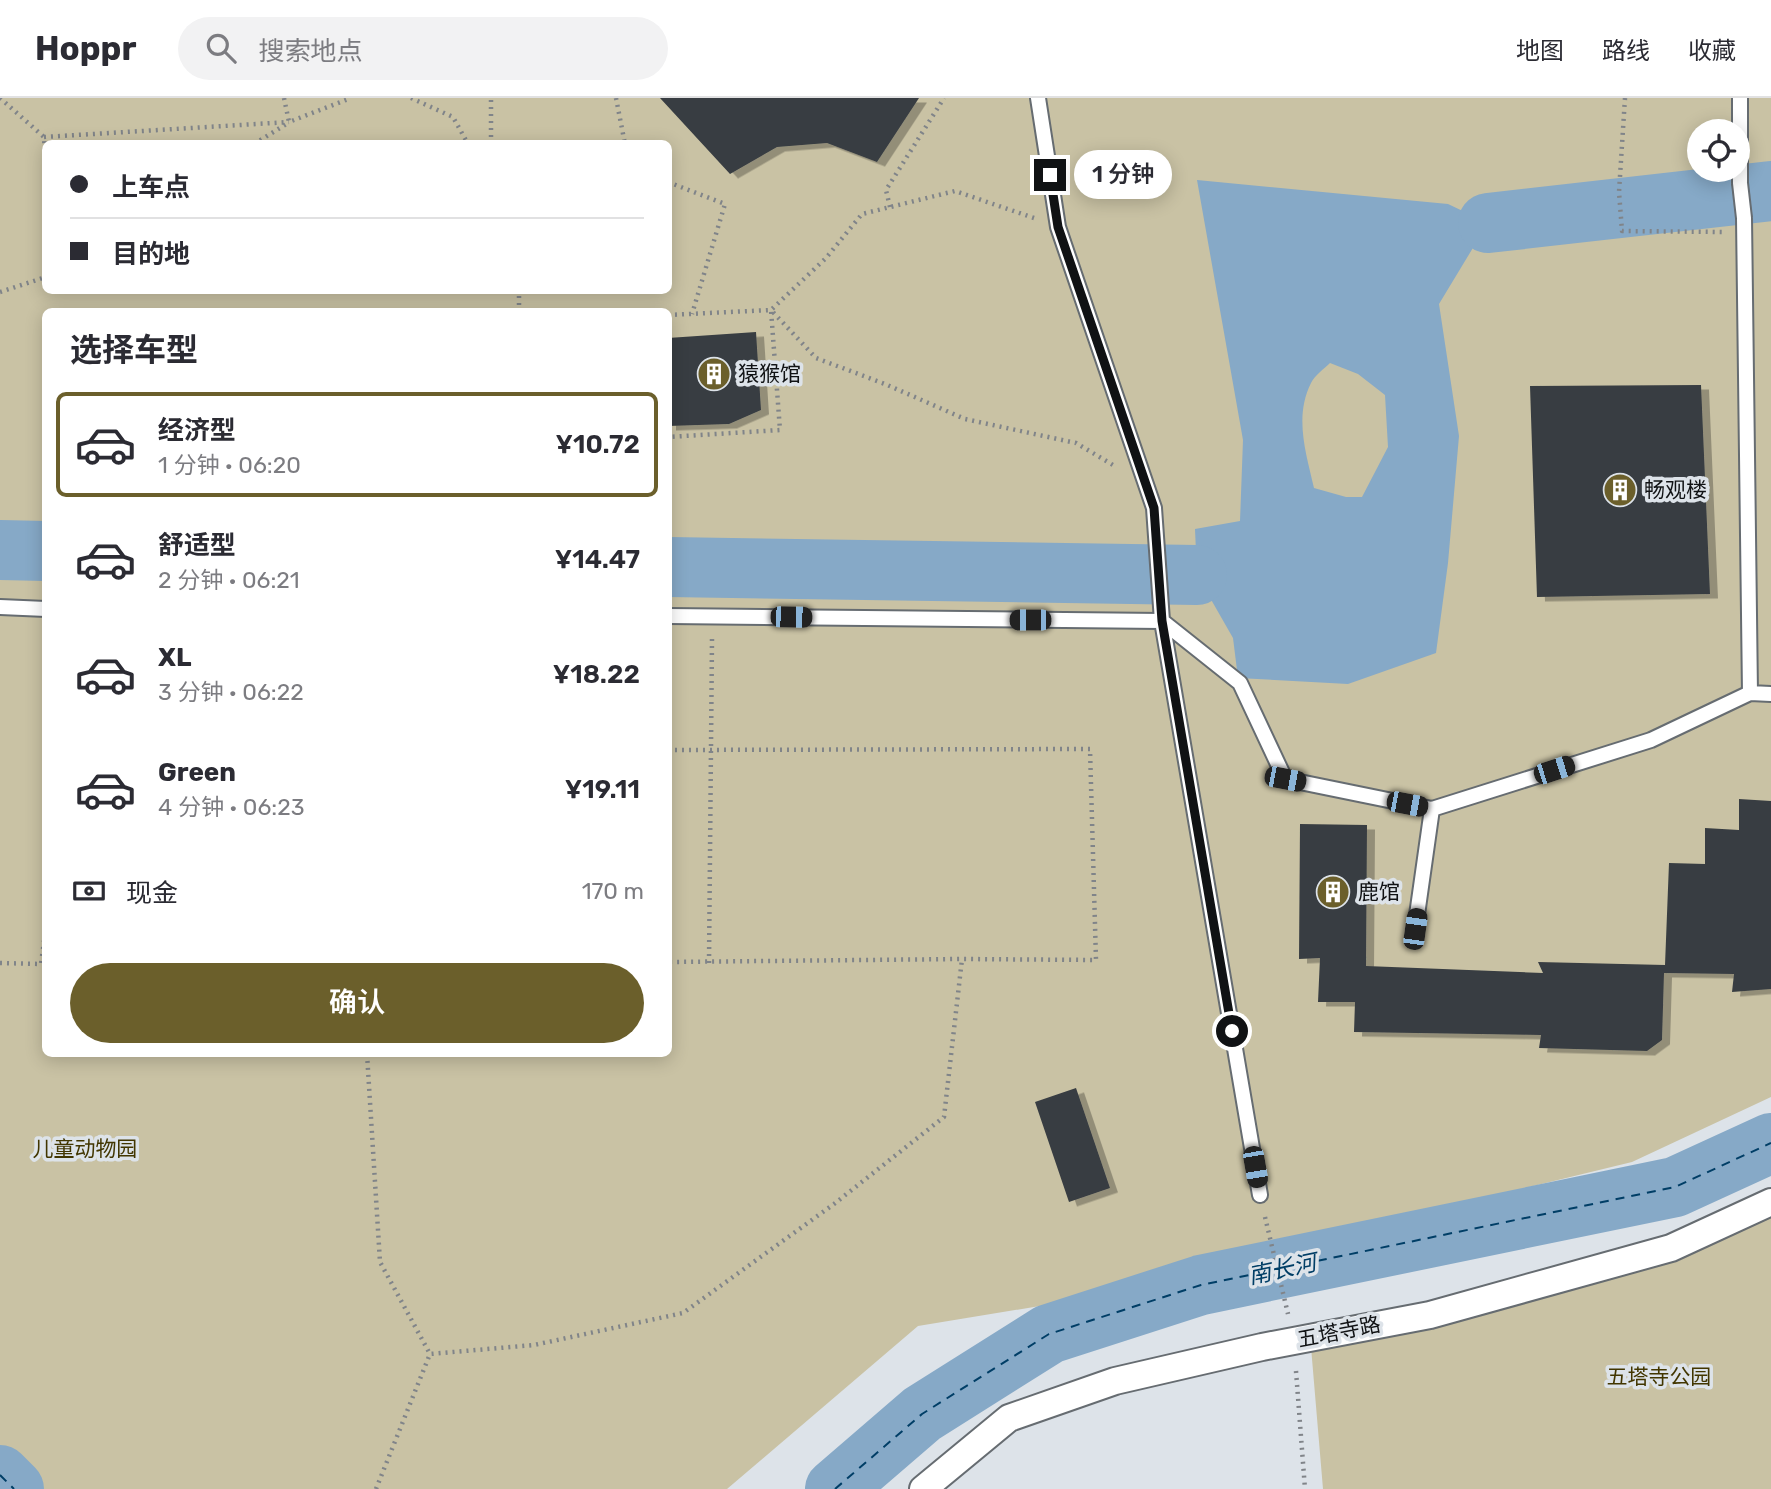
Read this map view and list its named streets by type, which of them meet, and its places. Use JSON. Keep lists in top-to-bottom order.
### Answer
{
  "streets": {
    "street": ["五塔寺路"]
  },
  "water": ["南长河"],
  "parks": ["儿童动物园", "五塔寺公园"],
  "places": {
    "building": ["猿猴馆", "畅观楼", "鹿馆"]
  },
  "page": {
    "header": "Hoppr",
    "search": "搜索地点",
    "nav": ["地图", "路线", "收藏"],
    "banner": ["上车点", "目的地"],
    "bubble": "1 分钟",
    "heading": "选择车型",
    "list": [
      {
        "name": "经济型",
        "note": "1 分钟 · 06:20",
        "value": "¥10.72"
      },
      {
        "name": "舒适型",
        "note": "2 分钟 · 06:21",
        "value": "¥14.47"
      },
      {
        "name": "XL",
        "note": "3 分钟 · 06:22",
        "value": "¥18.22"
      },
      {
        "name": "Green",
        "note": "4 分钟 · 06:23",
        "value": "¥19.11"
      }
    ],
    "pay": ["现金", "170 m"],
    "buttons": "确认"
  }
}
